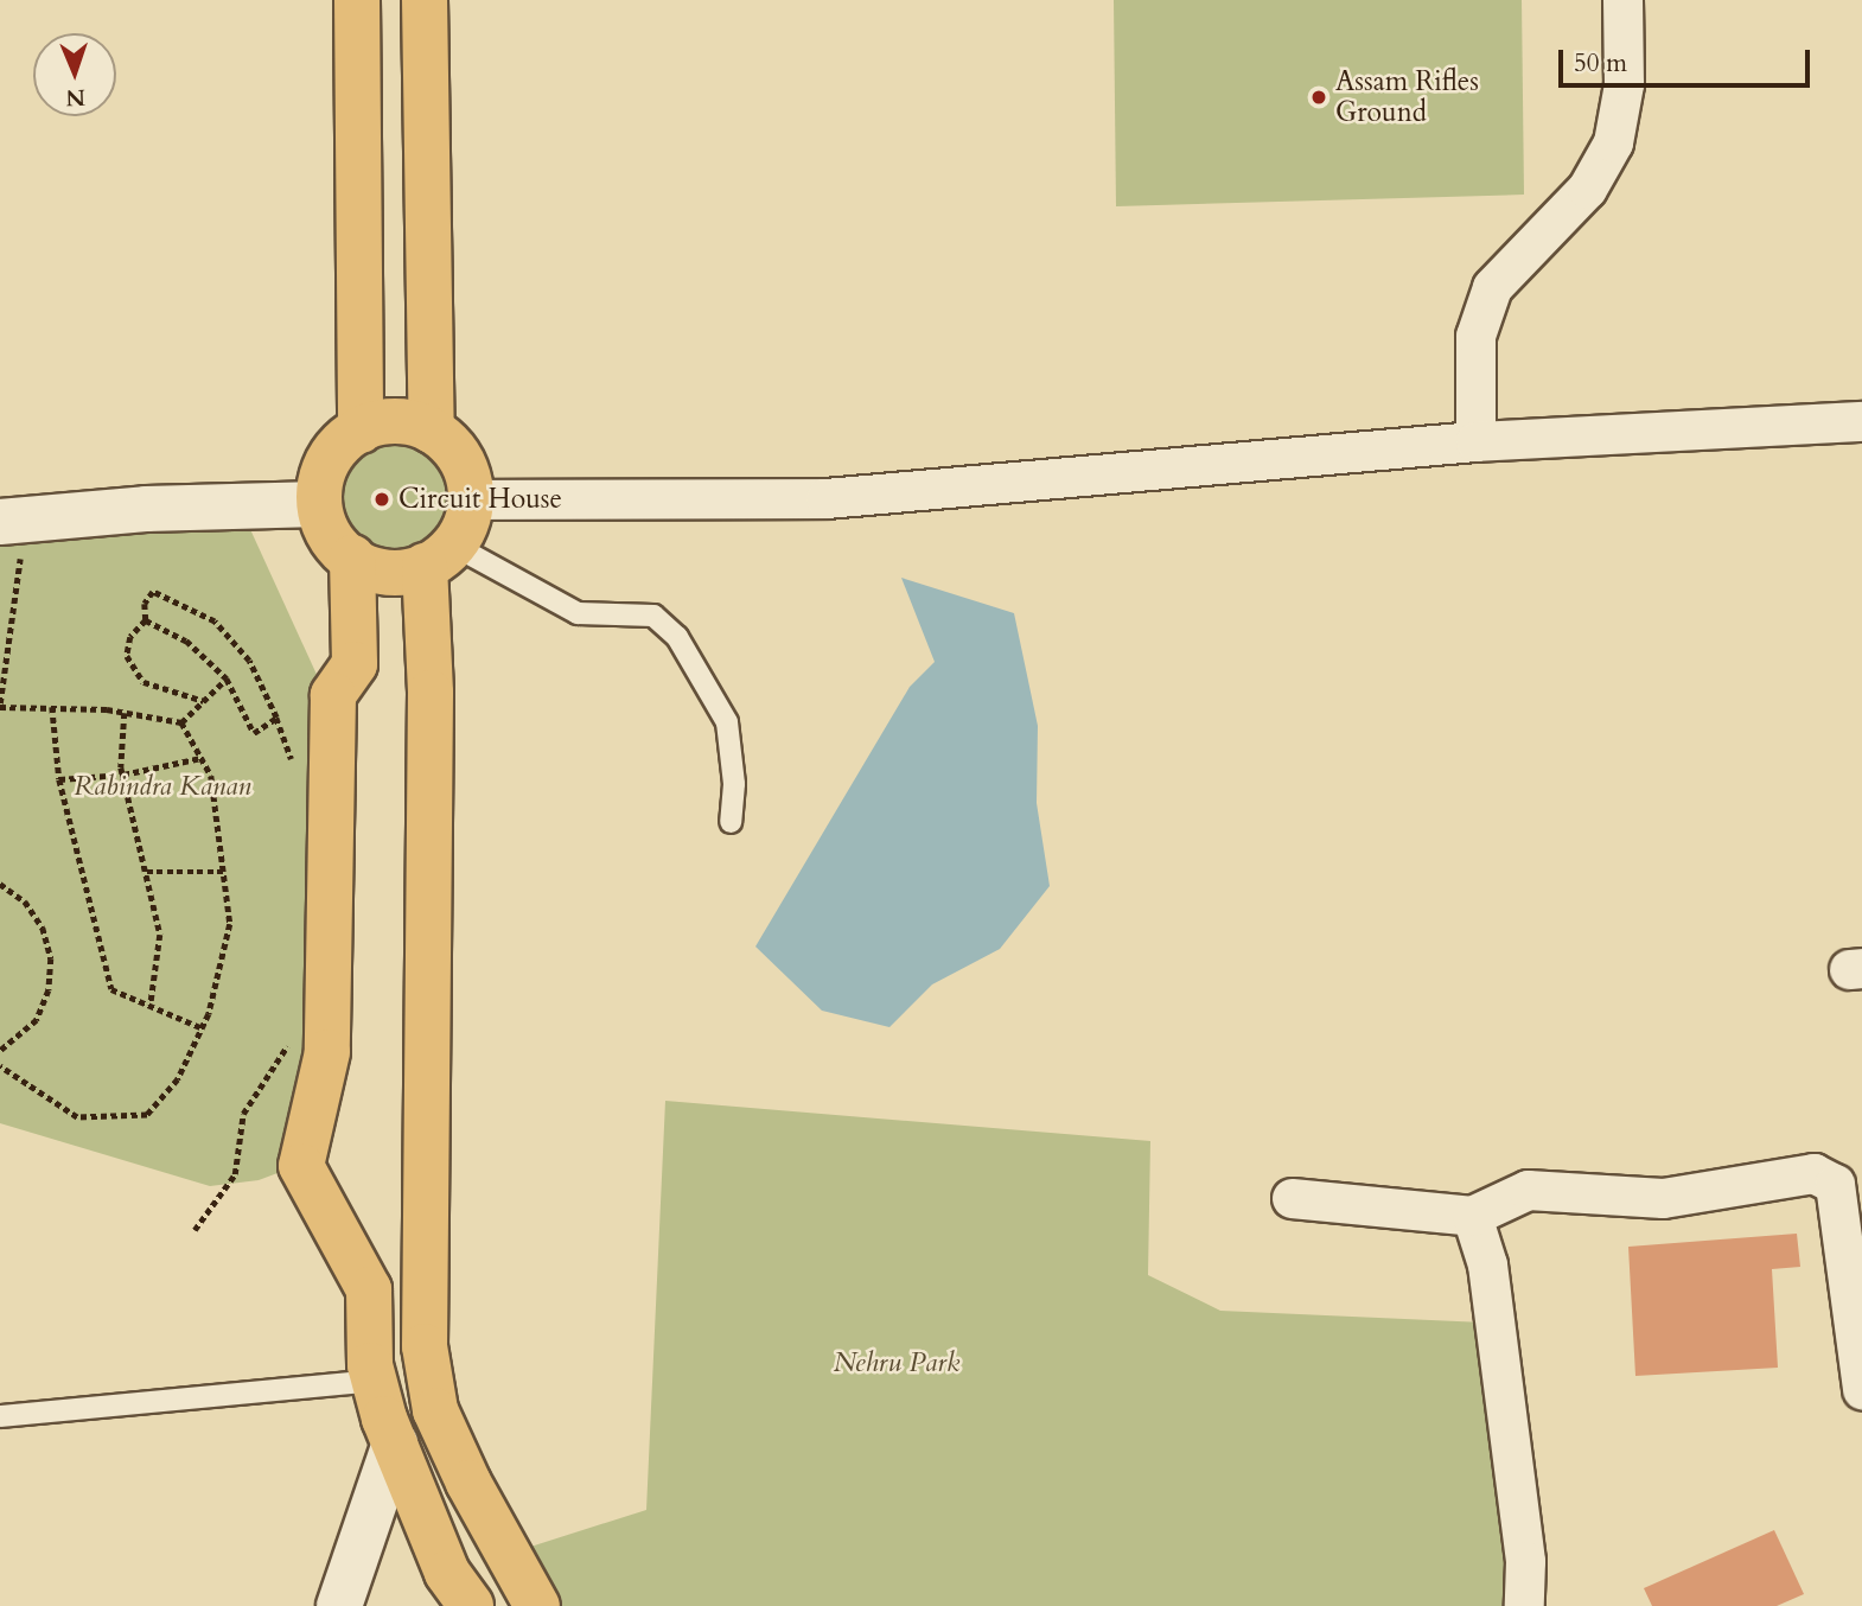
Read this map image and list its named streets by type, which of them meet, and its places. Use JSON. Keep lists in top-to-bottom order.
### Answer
{
  "parks": ["Rabindra Kanan", "Nehru Park"],
  "places": ["Assam Rifles Ground", "Circuit House"],
  "scale_bar": "50 m",
  "north": "bottom"
}
